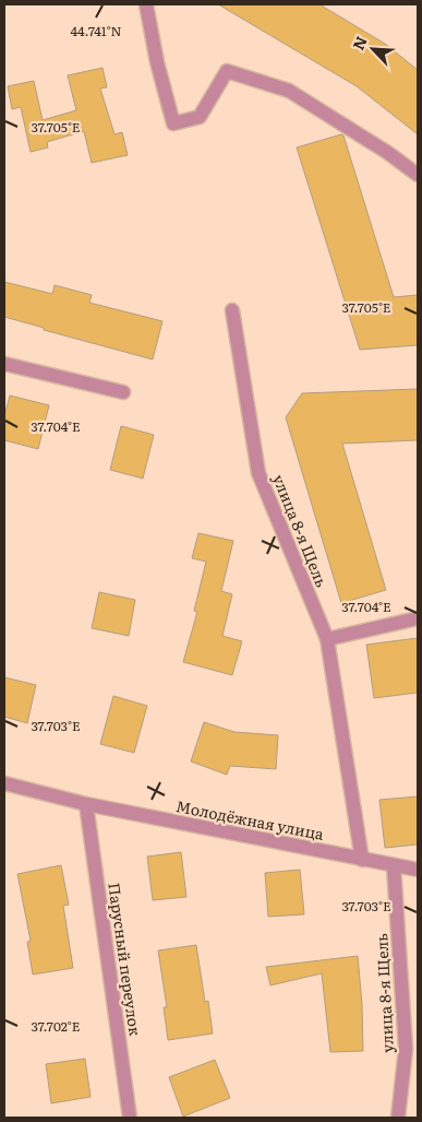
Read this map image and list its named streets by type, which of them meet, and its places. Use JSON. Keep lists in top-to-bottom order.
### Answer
{
  "streets": {
    "street": ["улица 8-я Щель", "Молодёжная улица", "Парусный переулок"]
  },
  "crossings": [
    ["улица 8-я Щель", "Молодёжная улица"],
    ["Молодёжная улица", "Парусный переулок"]
  ],
  "north": "top left",
  "coordinates": [
    "44.741°N",
    "37.705°E",
    "37.704°E",
    "37.703°E",
    "37.702°E"
  ]
}
